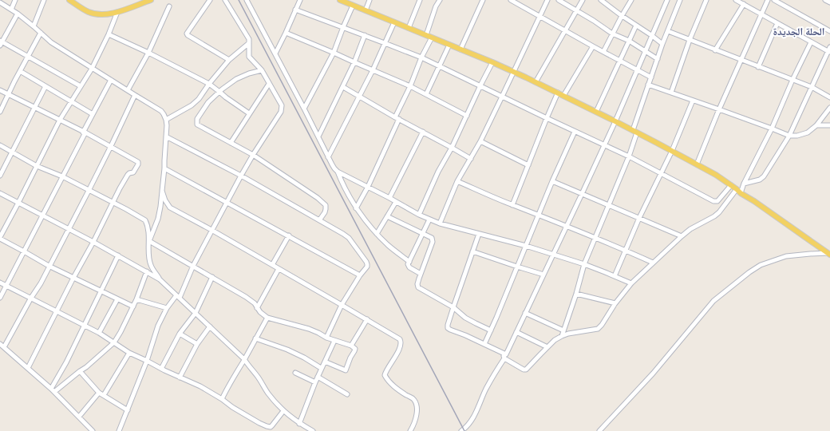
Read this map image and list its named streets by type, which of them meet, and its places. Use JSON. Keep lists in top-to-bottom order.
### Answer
{
  "districts": ["الحلة الجديدة"]
}
